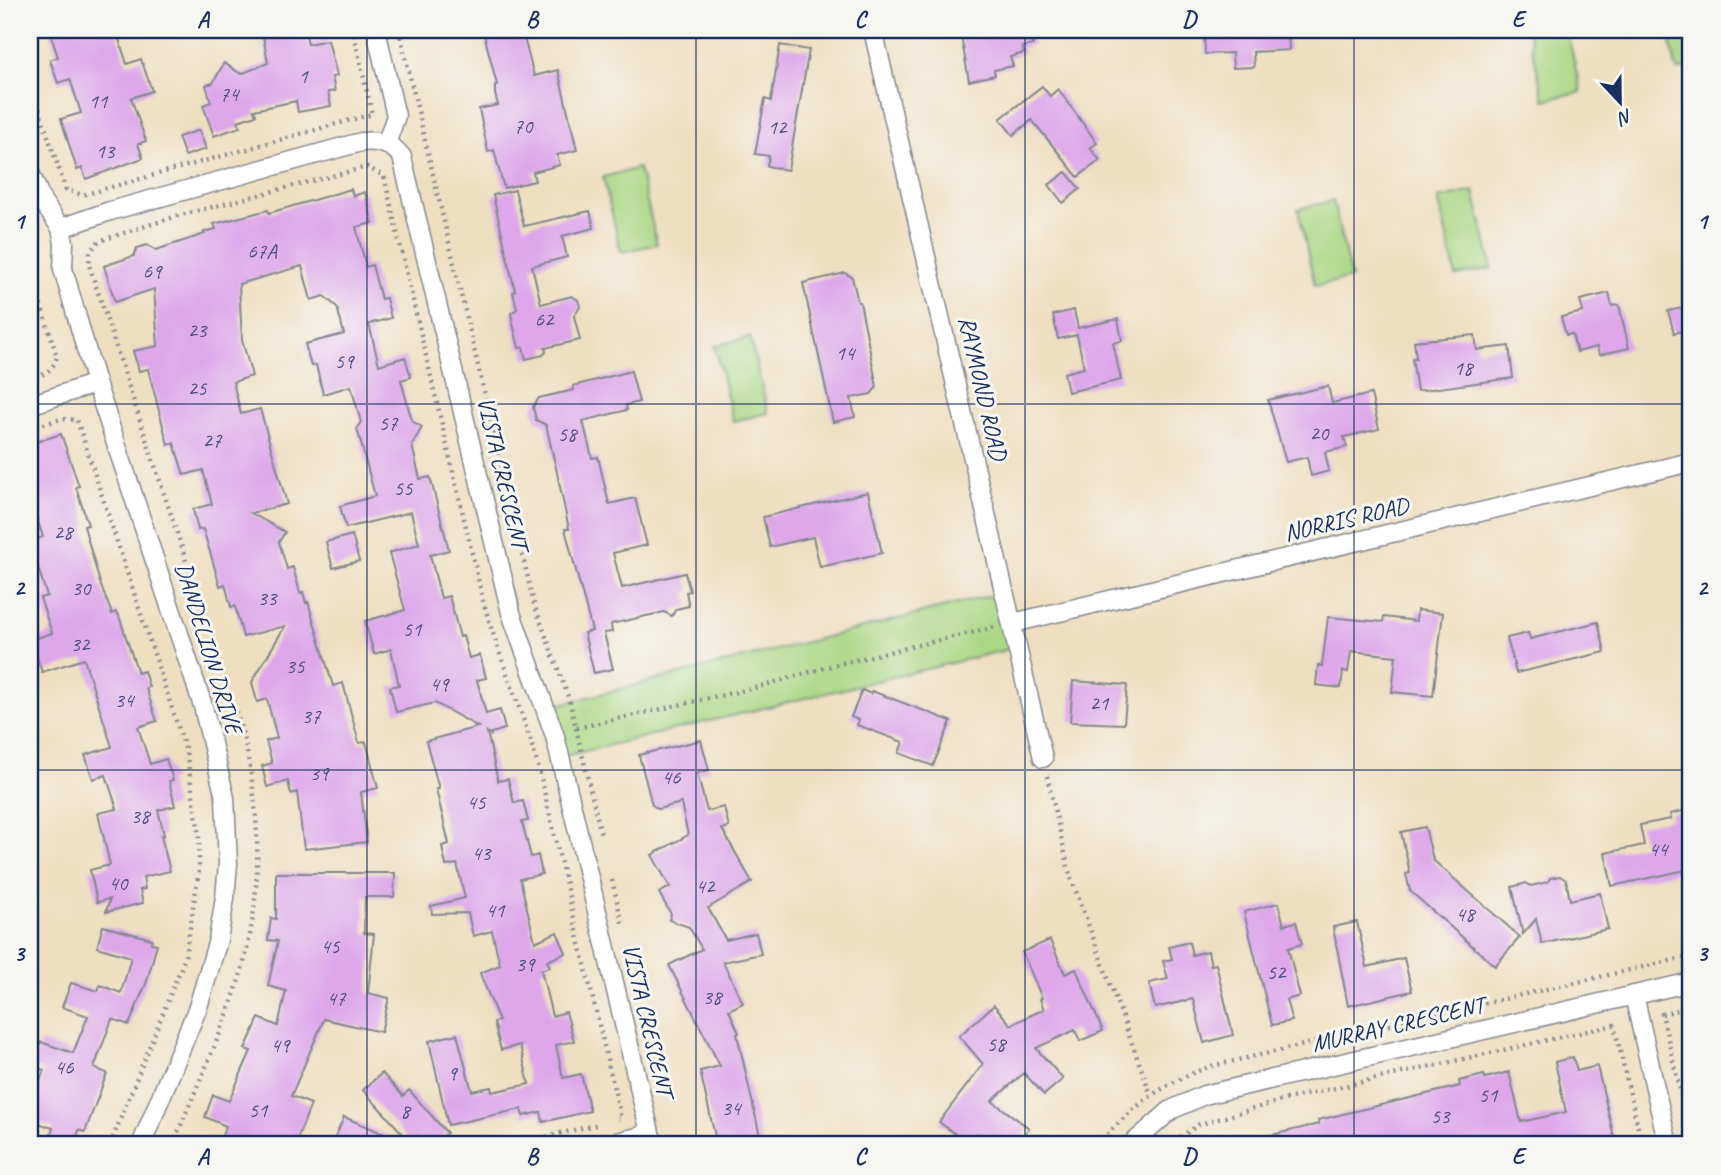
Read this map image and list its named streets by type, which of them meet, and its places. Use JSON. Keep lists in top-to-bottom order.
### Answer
{
  "streets": {
    "street": [
      "RAYMOND ROAD",
      "VISTA CRESCENT",
      "NORRIS ROAD",
      "DANDELION DRIVE",
      "MURRAY CRESCENT"
    ]
  },
  "crossings": [
    ["RAYMOND ROAD", "NORRIS ROAD"]
  ],
  "house_numbers": [
    "1",
    "74",
    "11",
    "70",
    "12",
    "13",
    "67A",
    "69",
    "62",
    "23",
    "14",
    "59",
    "18",
    "25",
    "57",
    "20",
    "58",
    "27",
    "55",
    "28",
    "30",
    "33",
    "51",
    "32",
    "35",
    "49",
    "34",
    "21",
    "37",
    "39",
    "46",
    "45",
    "38",
    "44",
    "43",
    "40",
    "42",
    "41",
    "48",
    "45",
    "39",
    "52",
    "38",
    "47",
    "58",
    "49",
    "46",
    "9",
    "51",
    "34",
    "51",
    "8",
    "53"
  ],
  "north": "bottom",
  "grid": {
    "columns": [
      "A",
      "B",
      "C",
      "D",
      "E"
    ],
    "rows": ["1", "2", "3"]
  }
}
